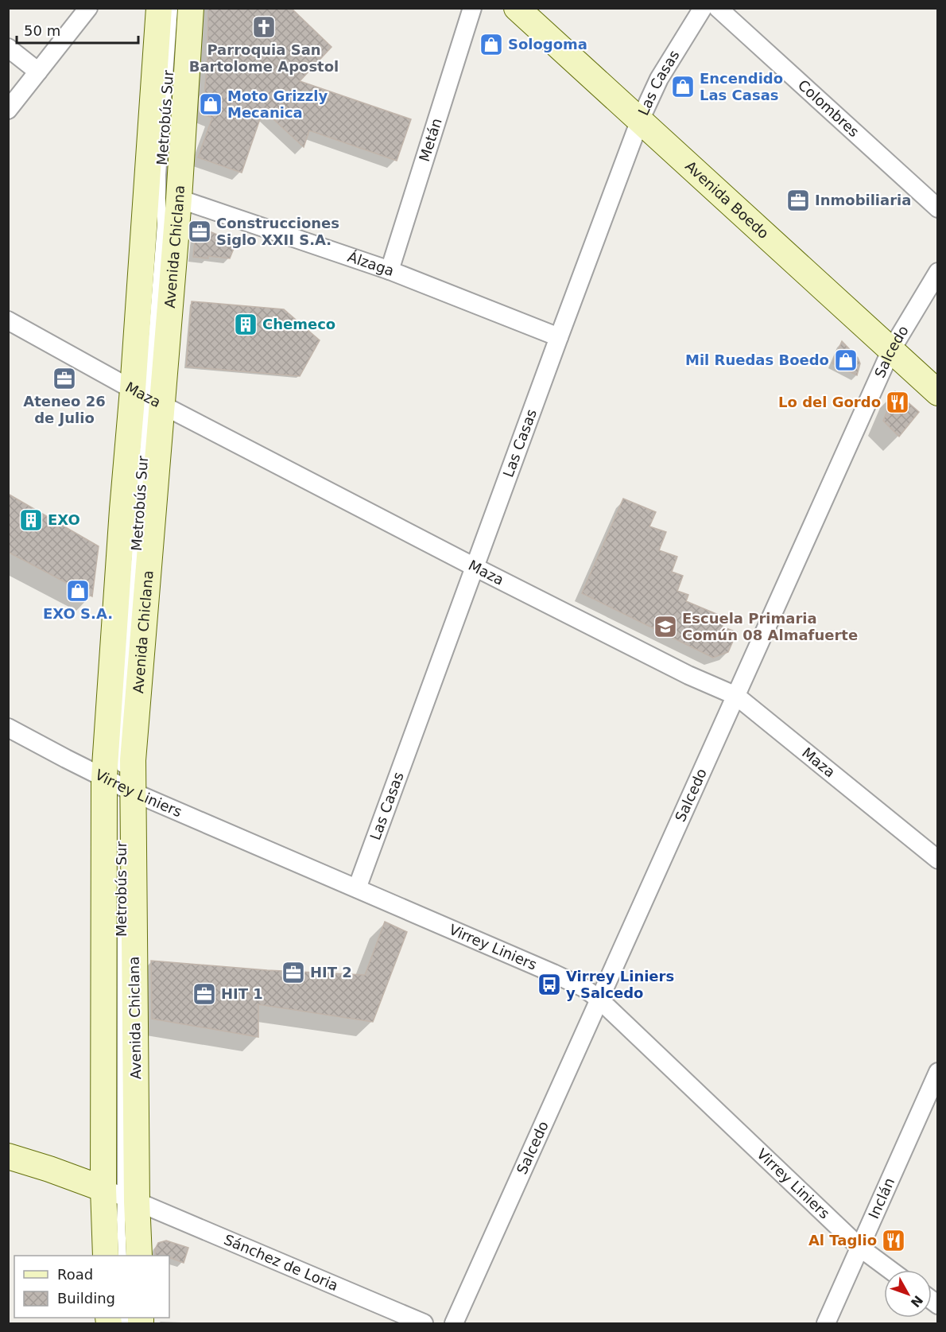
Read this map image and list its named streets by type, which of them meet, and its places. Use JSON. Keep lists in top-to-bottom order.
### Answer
{
  "streets": {
    "main road": ["Avenida Boedo", "Avenida Chiclana"],
    "street": [
      "Las Casas",
      "Colombres",
      "Metán",
      "Álzaga",
      "Salcedo",
      "Maza",
      "Virrey Liniers",
      "Inclán",
      "Sánchez de Loria"
    ],
    "lane": ["Metrobús Sur"]
  },
  "crossings": [
    ["Las Casas", "Avenida Boedo"],
    ["Las Casas", "Álzaga"],
    ["Las Casas", "Maza"],
    ["Las Casas", "Virrey Liniers"],
    ["Metrobús Sur", "Avenida Chiclana"],
    ["Metrobús Sur", "Maza"],
    ["Metrobús Sur", "Sánchez de Loria"],
    ["Metán", "Álzaga"],
    ["Avenida Boedo", "Salcedo"],
    ["Avenida Chiclana", "Álzaga"],
    ["Avenida Chiclana", "Maza"],
    ["Avenida Chiclana", "Virrey Liniers"],
    ["Avenida Chiclana", "Sánchez de Loria"],
    ["Salcedo", "Maza"],
    ["Salcedo", "Virrey Liniers"],
    ["Virrey Liniers", "Inclán"]
  ],
  "places": {
    "church": ["Parroquia San Bartolome Apostol"],
    "shop": [
      "Sologoma",
      "Encendido Las Casas",
      "Moto Grizzly Mecanica",
      "Mil Ruedas Boedo",
      "EXO S.A."
    ],
    "office": [
      "Inmobiliaria",
      "Construcciones Siglo XXII S.A.",
      "Ateneo 26 de Julio",
      "HIT 2",
      "HIT 1"
    ],
    "building": ["Chemeco", "EXO"],
    "restaurant": ["Lo del Gordo", "Al Taglio"],
    "school or university": ["Escuela Primaria Común 08 Almafuerte"],
    "bus stop": ["Virrey Liniers y Salcedo"]
  },
  "legend": ["Road", "Building"],
  "scale_bar": "50 m",
  "north": "bottom right"
}
